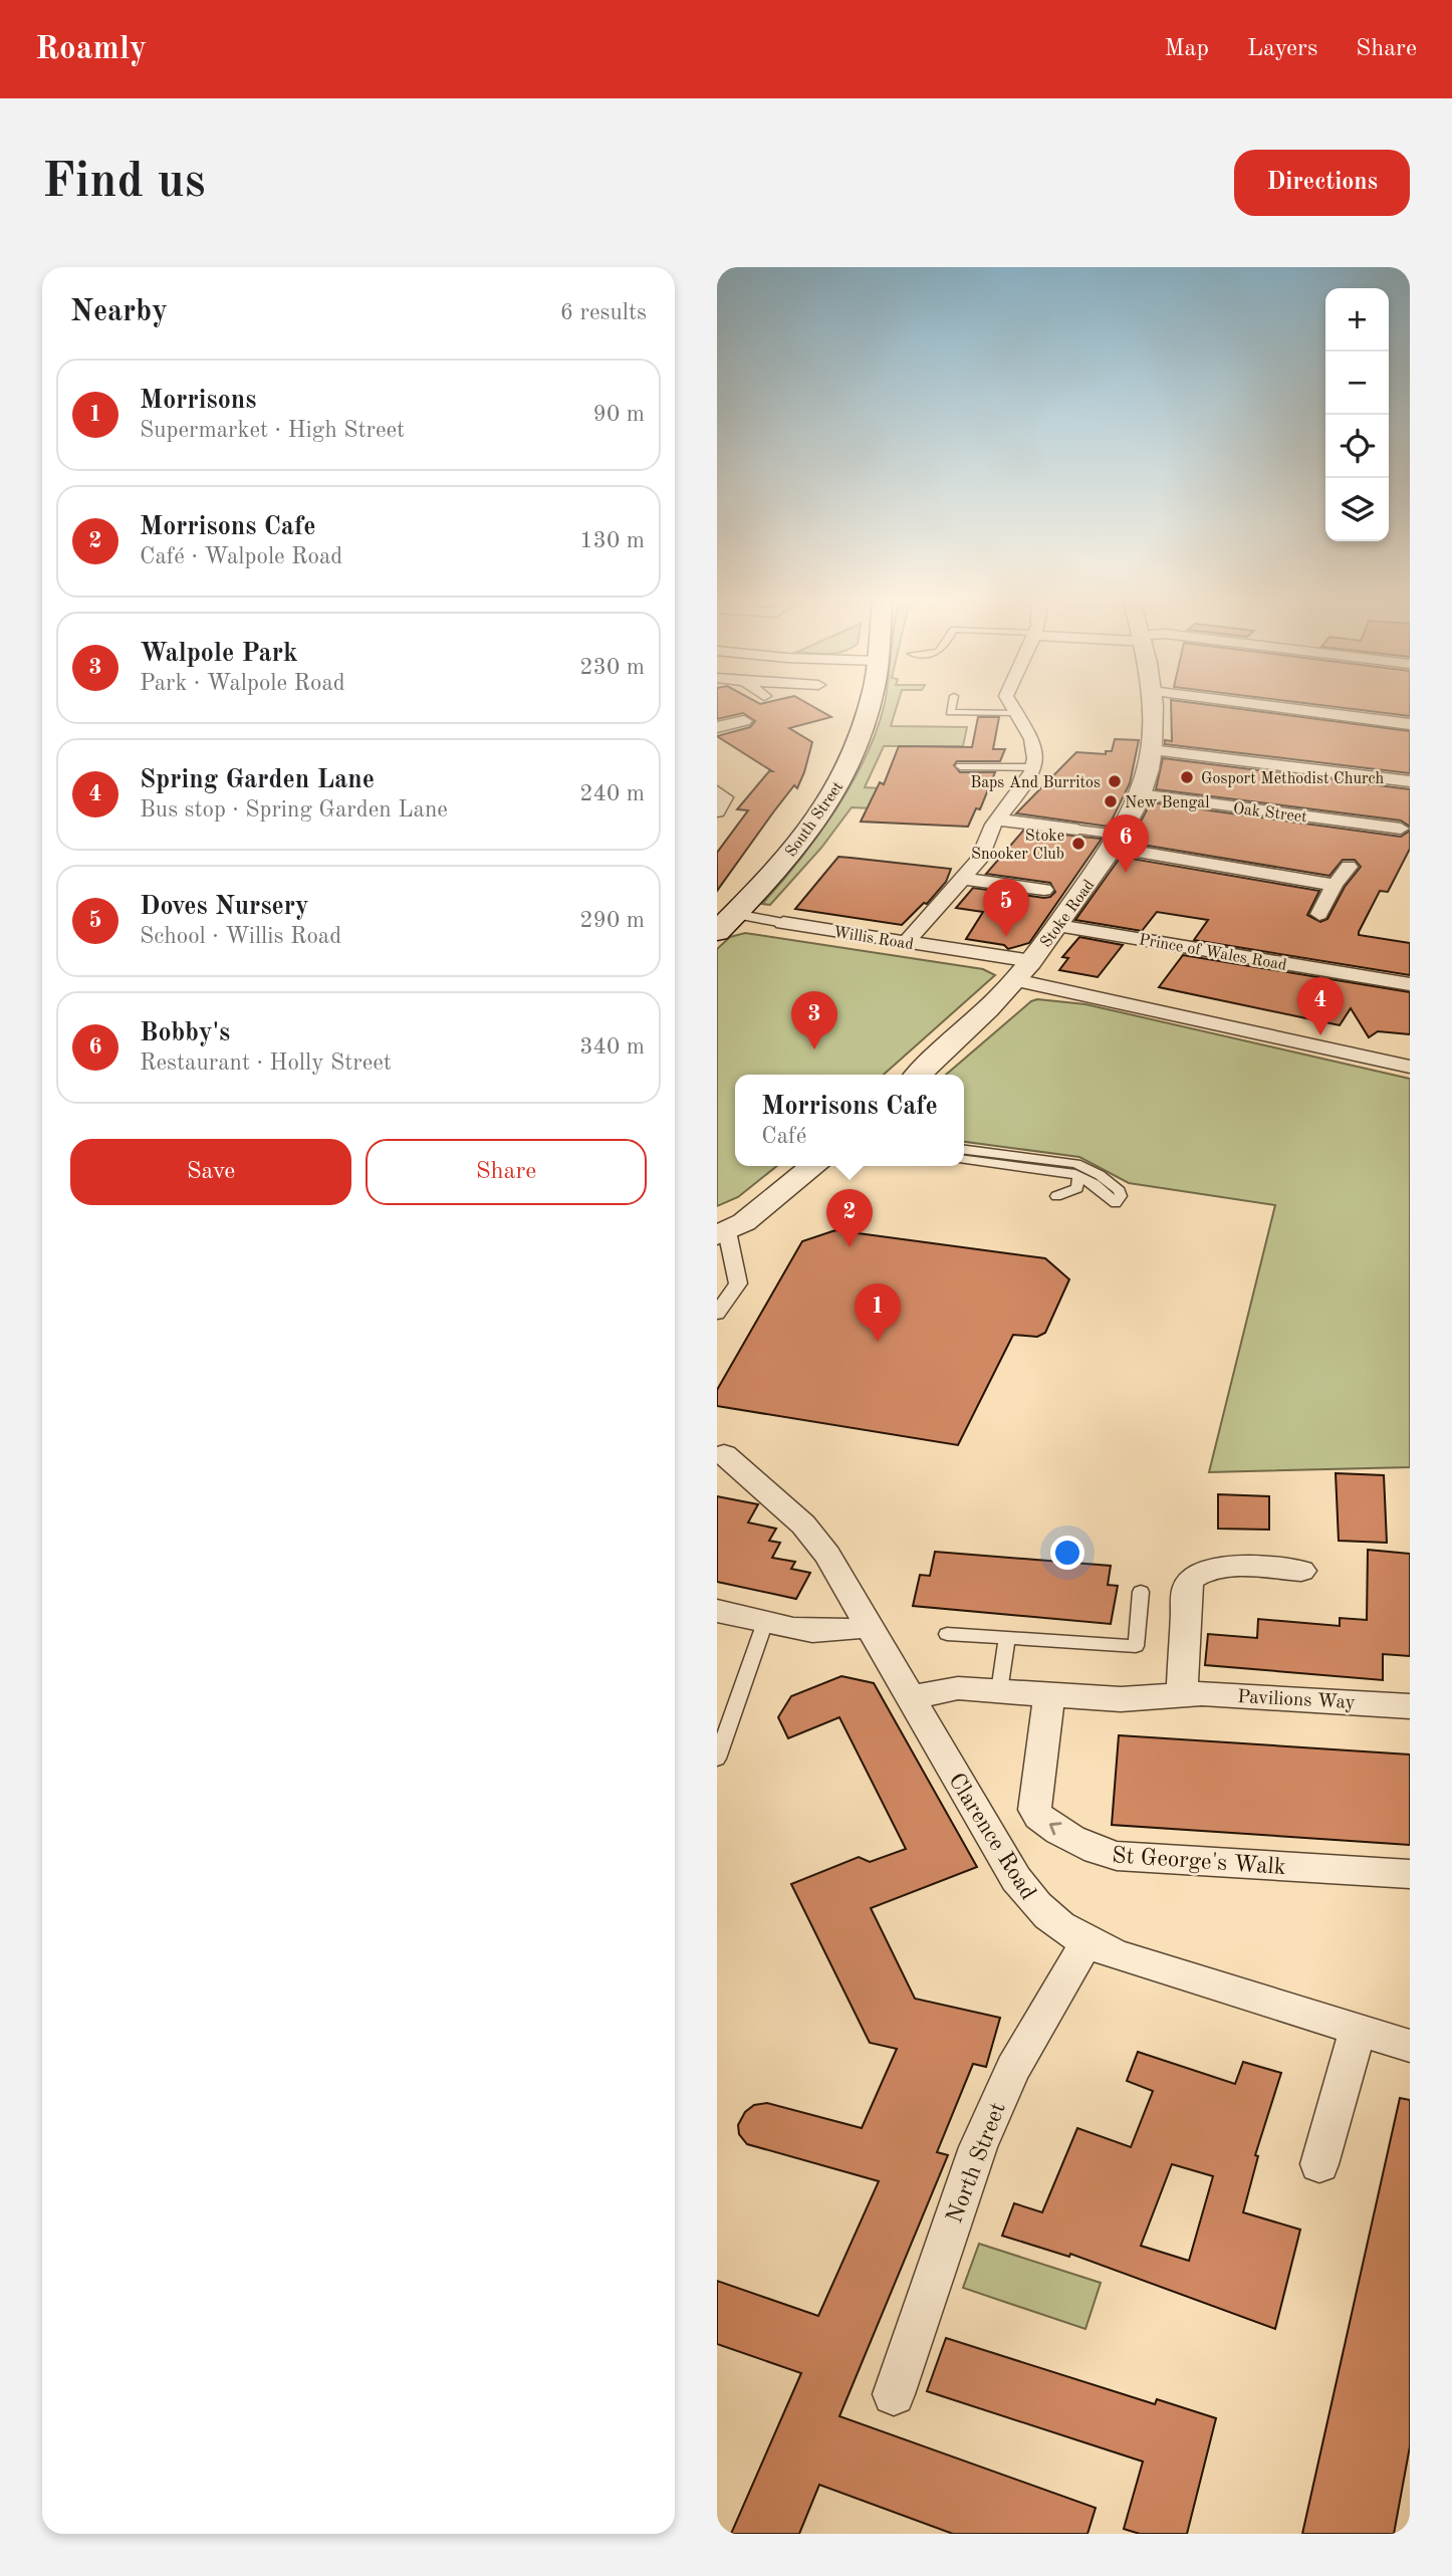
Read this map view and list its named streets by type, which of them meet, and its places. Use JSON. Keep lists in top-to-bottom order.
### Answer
{
  "streets": {
    "main road": ["South Street"],
    "street": [
      "Oak Street",
      "Stoke Road",
      "Willis Road",
      "Prince of Wales Road",
      "Pavilions Way",
      "Clarence Road",
      "St George's Walk",
      "North Street"
    ]
  },
  "crossings": [
    ["Oak Street", "Stoke Road"],
    ["South Street", "Willis Road"],
    ["Stoke Road", "Willis Road"],
    ["Stoke Road", "Prince of Wales Road"],
    ["Pavilions Way", "Clarence Road"],
    ["Pavilions Way", "St George's Walk"],
    ["Clarence Road", "North Street"]
  ],
  "one_way": ["St George's Walk"],
  "places": [
    "Gosport Methodist Church",
    "Baps And Burritos",
    "New Bengal",
    "Stoke Snooker Club"
  ],
  "page": {
    "header": "Roamly",
    "nav": ["Map", "Layers", "Share"],
    "buttons": [
      "Directions",
      ["Save", "Share"]
    ],
    "title": "Find us",
    "heading": ["Nearby", "6 results"],
    "map_buttons": ["+", "−"],
    "list": [
      {
        "mark": "1",
        "name": "Morrisons",
        "note": "Supermarket · High Street",
        "value": "90 m"
      },
      {
        "mark": "2",
        "name": "Morrisons Cafe",
        "note": "Café · Walpole Road",
        "value": "130 m"
      },
      {
        "mark": "3",
        "name": "Walpole Park",
        "note": "Park · Walpole Road",
        "value": "230 m"
      },
      {
        "mark": "4",
        "name": "Spring Garden Lane",
        "note": "Bus stop · Spring Garden Lane",
        "value": "240 m"
      },
      {
        "mark": "5",
        "name": "Doves Nursery",
        "note": "School · Willis Road",
        "value": "290 m"
      },
      {
        "mark": "6",
        "name": "Bobby's",
        "note": "Restaurant · Holly Street",
        "value": "340 m"
      }
    ],
    "pins": [
      "6",
      "5",
      "4",
      "3",
      "2",
      "1"
    ],
    "popup": ["Morrisons Cafe", "Café"]
  }
}
